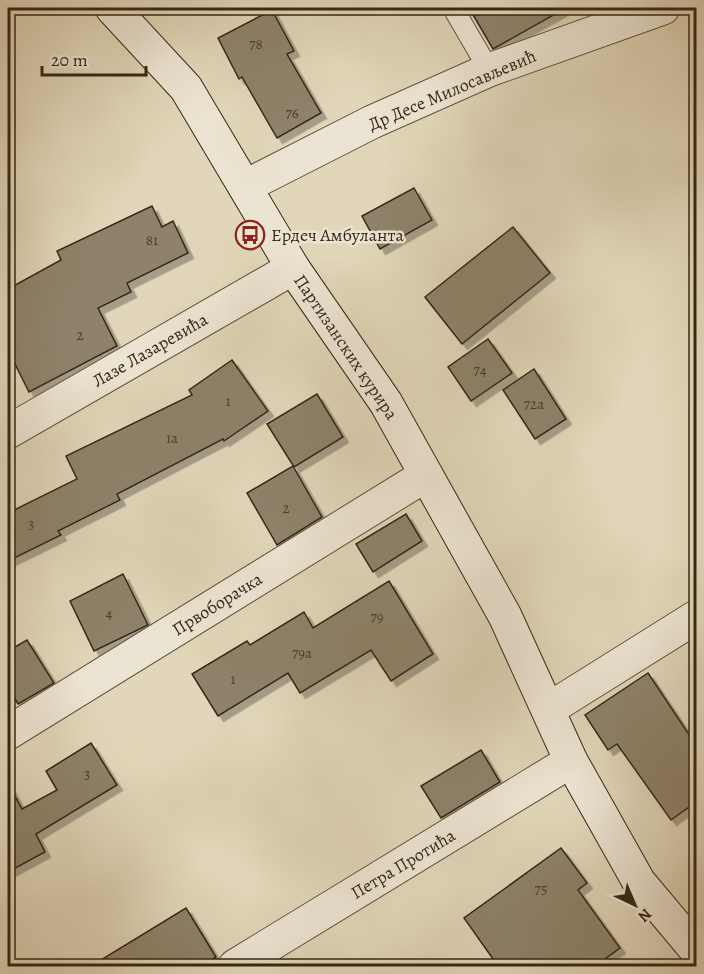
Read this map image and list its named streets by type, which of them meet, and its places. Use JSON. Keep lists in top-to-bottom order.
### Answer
{
  "streets": {
    "street": [
      "Др Десе Милосављевић",
      "Партизанских курира",
      "Лазе Лазаревића",
      "Првоборачка",
      "Петра Протића"
    ]
  },
  "crossings": [
    ["Др Десе Милосављевић", "Партизанских курира"],
    ["Партизанских курира", "Лазе Лазаревића"],
    ["Партизанских курира", "Првоборачка"],
    ["Партизанских курира", "Петра Протића"]
  ],
  "places": {
    "bus stop": ["Ердеч Амбуланта"]
  },
  "house_numbers": [
    "78",
    "76",
    "81",
    "2",
    "74",
    "1",
    "72a",
    "1a",
    "2",
    "3",
    "4",
    "79",
    "79a",
    "1",
    "3",
    "75"
  ],
  "scale_bar": "20 m",
  "north": "bottom right"
}
